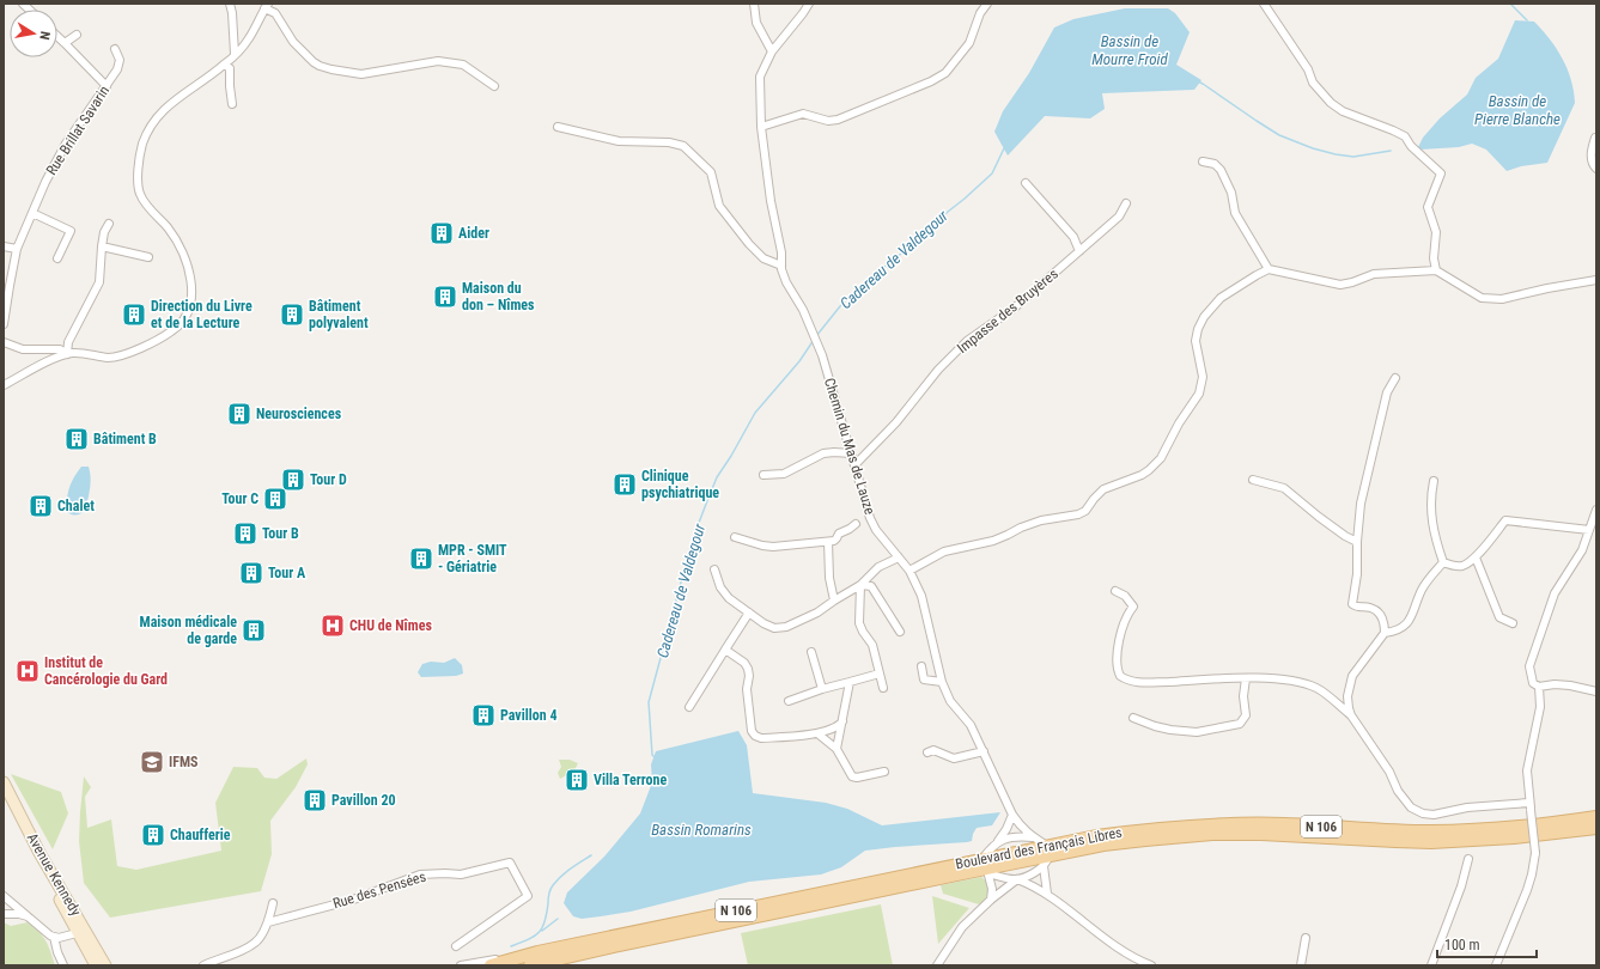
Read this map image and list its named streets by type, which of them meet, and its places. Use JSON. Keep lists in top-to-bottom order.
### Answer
{
  "streets": {
    "main road": ["N 106", "Boulevard des Français Libres", "Avenue Kennedy"],
    "street": [
      "Rue Brillat Savarin",
      "Impasse des Bruyères",
      "Chemin du Mas de Lauze",
      "Rue des Pensées"
    ]
  },
  "crossings": [
    ["Impasse des Bruyères", "Chemin du Mas de Lauze"],
    ["Chemin du Mas de Lauze", "Boulevard des Français Libres"]
  ],
  "water": [
    "Bassin de Mourre Froid",
    "Bassin de Pierre Blanche",
    "Cadereau de Valdegour",
    "Bassin Romarins"
  ],
  "places": {
    "building": [
      "Aider",
      "Maison du don – Nîmes",
      "Direction du Livre et de la Lecture",
      "Bâtiment polyvalent",
      "Neurosciences",
      "Bâtiment B",
      "Tour D",
      "Clinique psychiatrique",
      "Tour C",
      "Chalet",
      "Tour B",
      "MPR - SMIT - Gériatrie",
      "Tour A",
      "Maison médicale de garde",
      "Pavillon 4",
      "Villa Terrone",
      "Pavillon 20",
      "Chaufferie"
    ],
    "hospital": ["CHU de Nîmes", "Institut de Cancérologie du Gard"],
    "school or university": ["IFMS"]
  },
  "scale_bar": "100 m",
  "north": "right"
}
